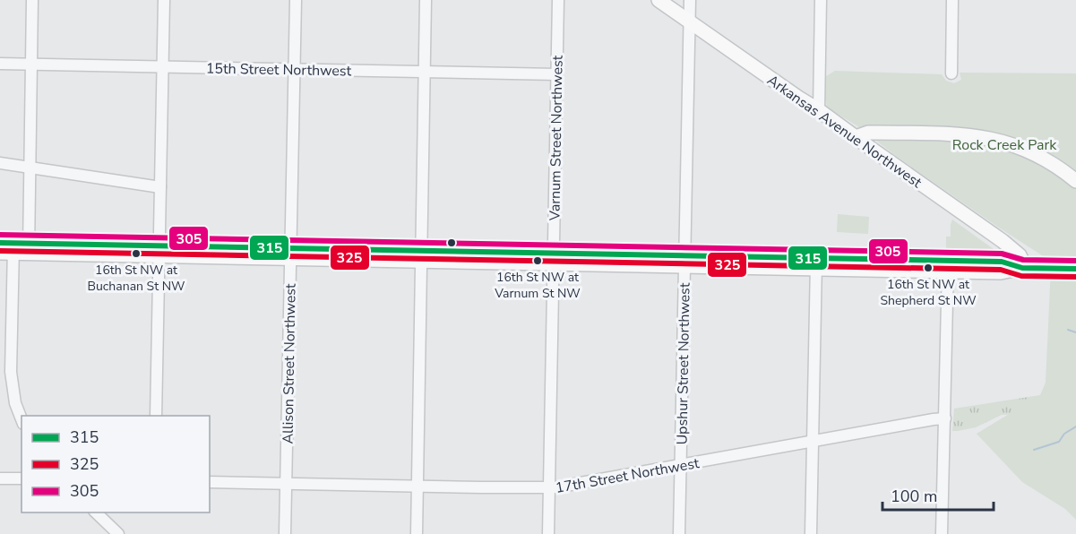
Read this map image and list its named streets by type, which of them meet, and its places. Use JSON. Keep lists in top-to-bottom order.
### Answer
{
  "streets": {
    "main road": ["Arkansas Avenue Northwest"],
    "street": [
      "15th Street Northwest",
      "Varnum Street Northwest",
      "Allison Street Northwest",
      "Upshur Street Northwest",
      "17th Street Northwest"
    ]
  },
  "crossings": [
    ["15th Street Northwest", "Varnum Street Northwest"],
    ["15th Street Northwest", "Allison Street Northwest"],
    ["Arkansas Avenue Northwest", "Upshur Street Northwest"],
    ["Varnum Street Northwest", "17th Street Northwest"],
    ["Allison Street Northwest", "17th Street Northwest"],
    ["Upshur Street Northwest", "17th Street Northwest"]
  ],
  "parks": ["Rock Creek Park"],
  "places": ["16th St NW at Buchanan St NW", "16th St NW at Varnum St NW", "16th St NW at Shepherd St NW"],
  "lines": ["transit line 305", "transit line 315", "transit line 325"],
  "legend": ["315", "325", "305"],
  "scale_bar": "100 m"
}
